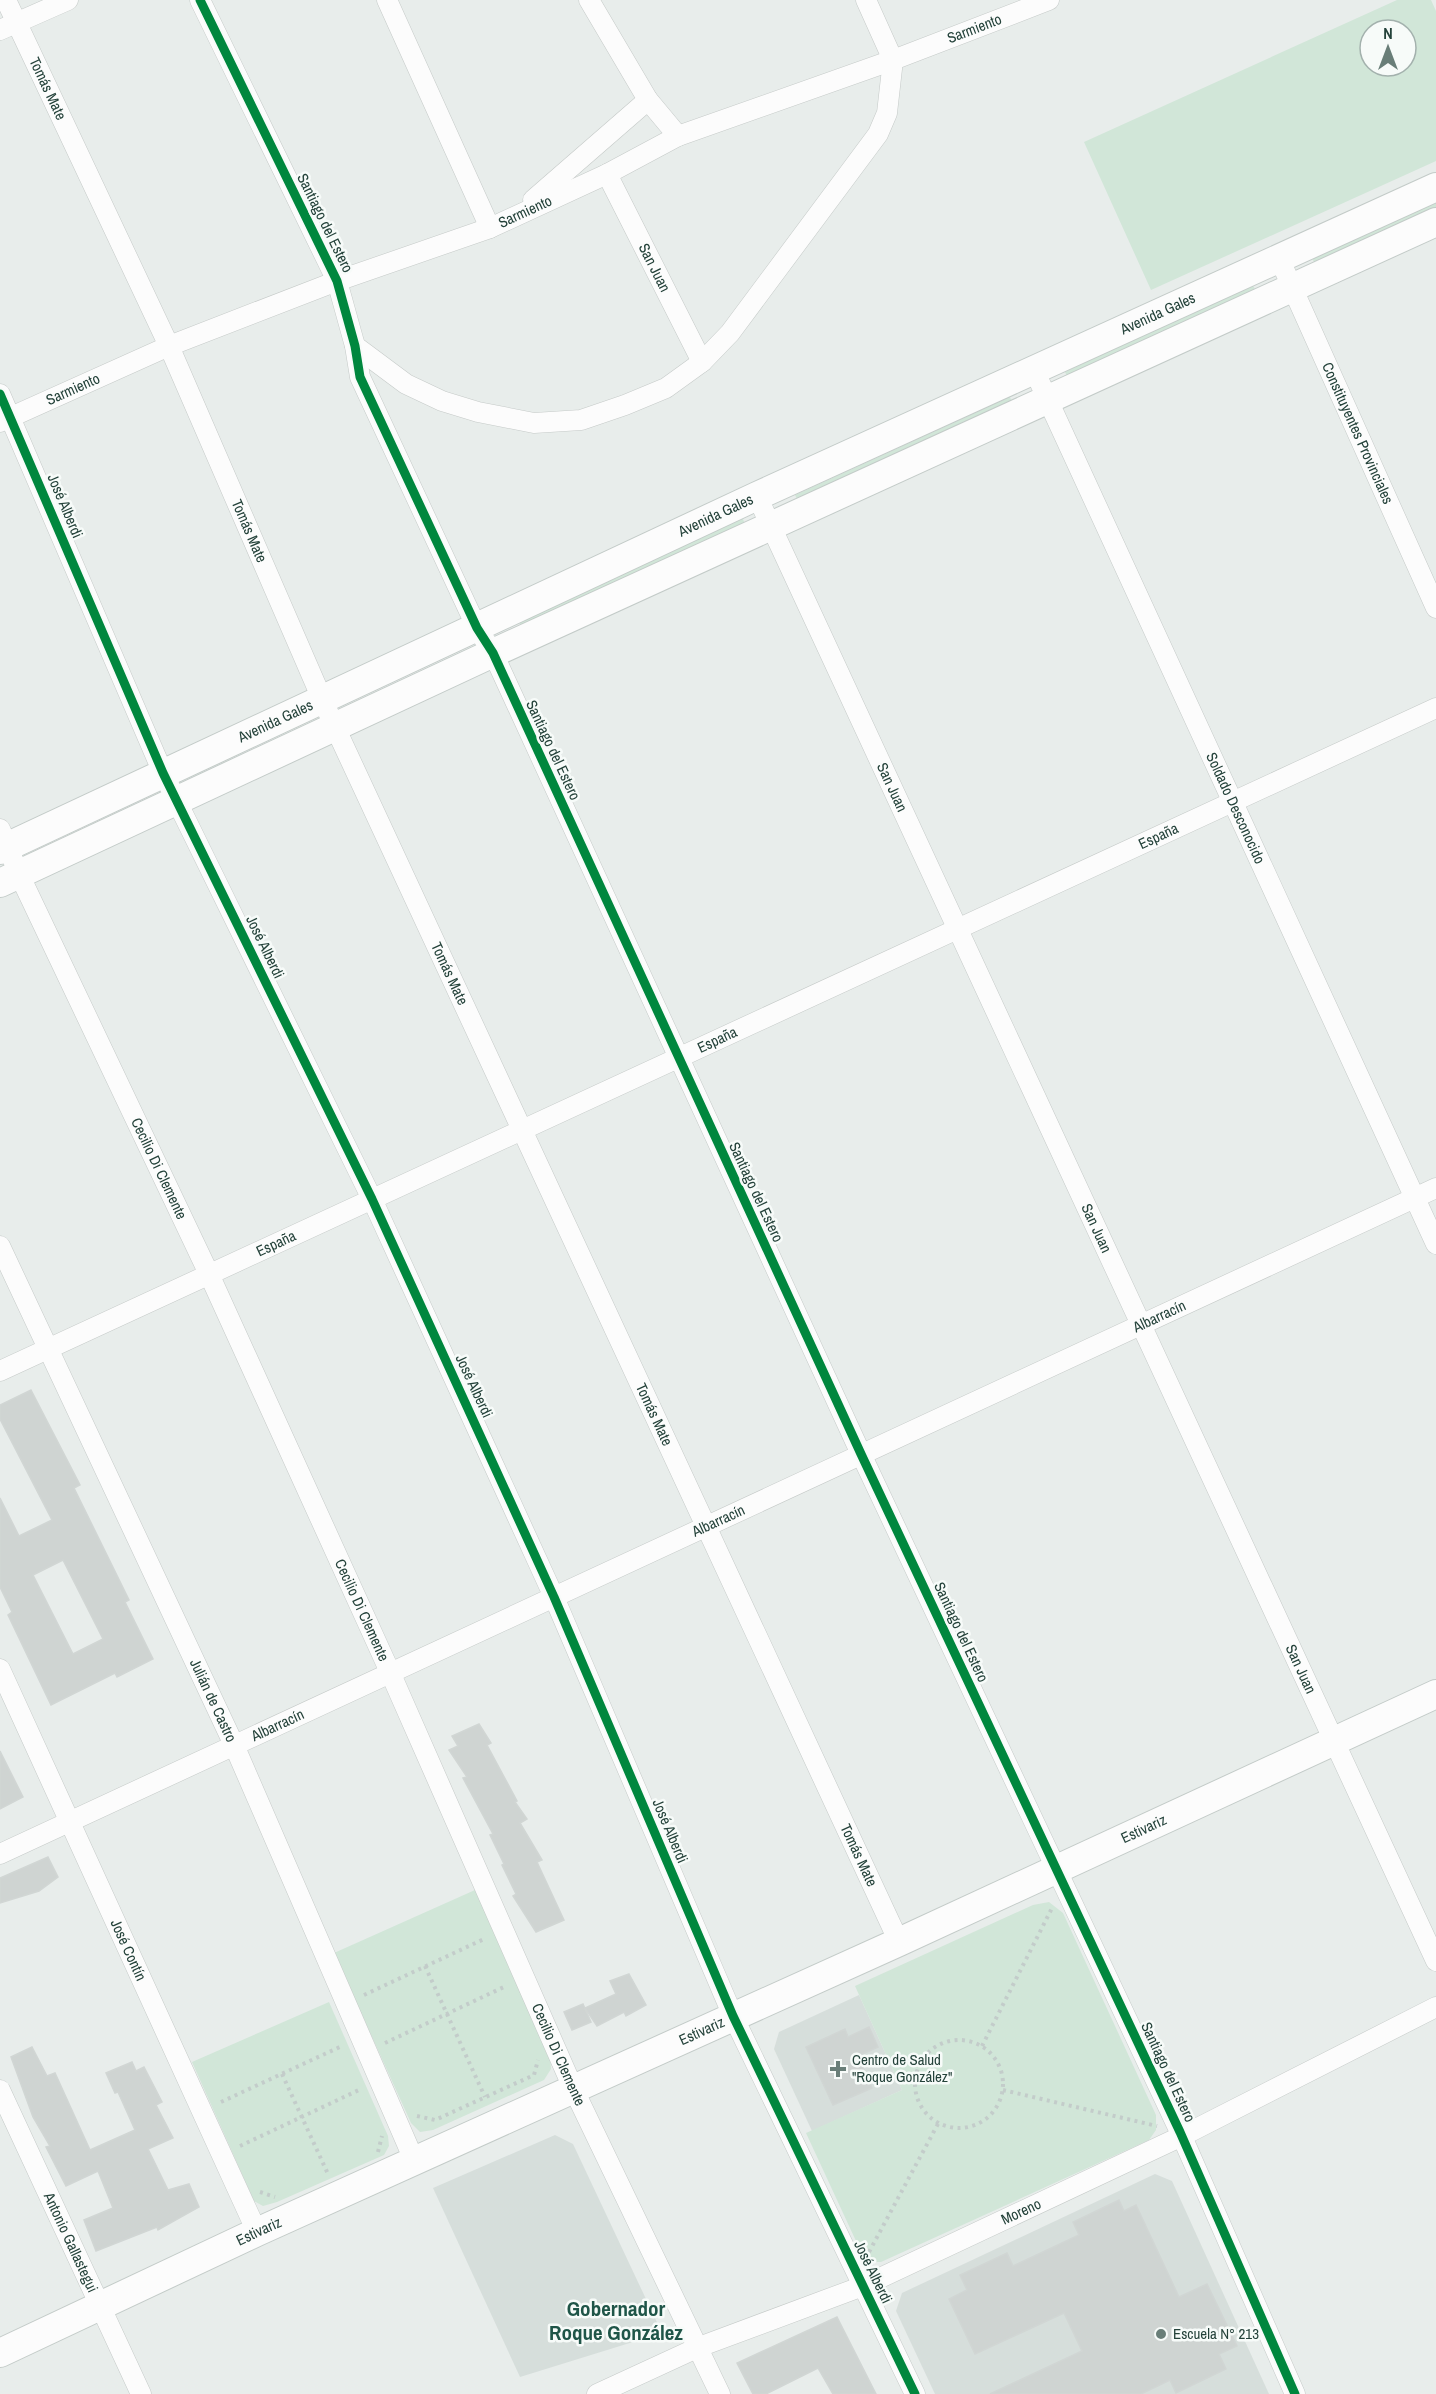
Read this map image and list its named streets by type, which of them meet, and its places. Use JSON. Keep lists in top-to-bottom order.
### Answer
{
  "streets": {
    "street": [
      "Sarmiento",
      "Tomás Mate",
      "Santiago del Estero",
      "San Juan",
      "Avenida Gales",
      "Constituyentes Provinciales",
      "José Alberdi",
      "Soldado Desconocido",
      "España",
      "Cecilio Di Clemente",
      "Albarracín",
      "Julián de Castro",
      "Estivariz",
      "José Contín",
      "Moreno",
      "Antonio Gallastegui"
    ]
  },
  "crossings": [
    ["Sarmiento", "Tomás Mate"],
    ["Sarmiento", "Santiago del Estero"],
    ["Sarmiento", "San Juan"],
    ["Sarmiento", "José Alberdi"],
    ["Tomás Mate", "Avenida Gales"],
    ["Tomás Mate", "España"],
    ["Tomás Mate", "Albarracín"],
    ["Tomás Mate", "Estivariz"],
    ["Santiago del Estero", "Avenida Gales"],
    ["Santiago del Estero", "España"],
    ["Santiago del Estero", "Albarracín"],
    ["Santiago del Estero", "Estivariz"],
    ["Santiago del Estero", "Moreno"],
    ["San Juan", "Avenida Gales"],
    ["San Juan", "España"],
    ["San Juan", "Albarracín"],
    ["San Juan", "Estivariz"],
    ["Avenida Gales", "Constituyentes Provinciales"],
    ["Avenida Gales", "José Alberdi"],
    ["Avenida Gales", "Soldado Desconocido"],
    ["Avenida Gales", "Cecilio Di Clemente"],
    ["José Alberdi", "España"],
    ["José Alberdi", "Albarracín"],
    ["José Alberdi", "Estivariz"],
    ["José Alberdi", "Moreno"],
    ["Soldado Desconocido", "España"],
    ["Soldado Desconocido", "Albarracín"],
    ["España", "Cecilio Di Clemente"],
    ["España", "Julián de Castro"],
    ["Cecilio Di Clemente", "Albarracín"],
    ["Cecilio Di Clemente", "Estivariz"],
    ["Cecilio Di Clemente", "Moreno"],
    ["Albarracín", "Julián de Castro"],
    ["Albarracín", "José Contín"],
    ["Julián de Castro", "Estivariz"],
    ["Estivariz", "José Contín"],
    ["Estivariz", "Antonio Gallastegui"]
  ],
  "districts": ["Gobernador Roque González"],
  "places": {
    "health": ["Centro de Salud \"Roque González\""],
    "other": ["Escuela N° 213"]
  },
  "north": "top"
}
